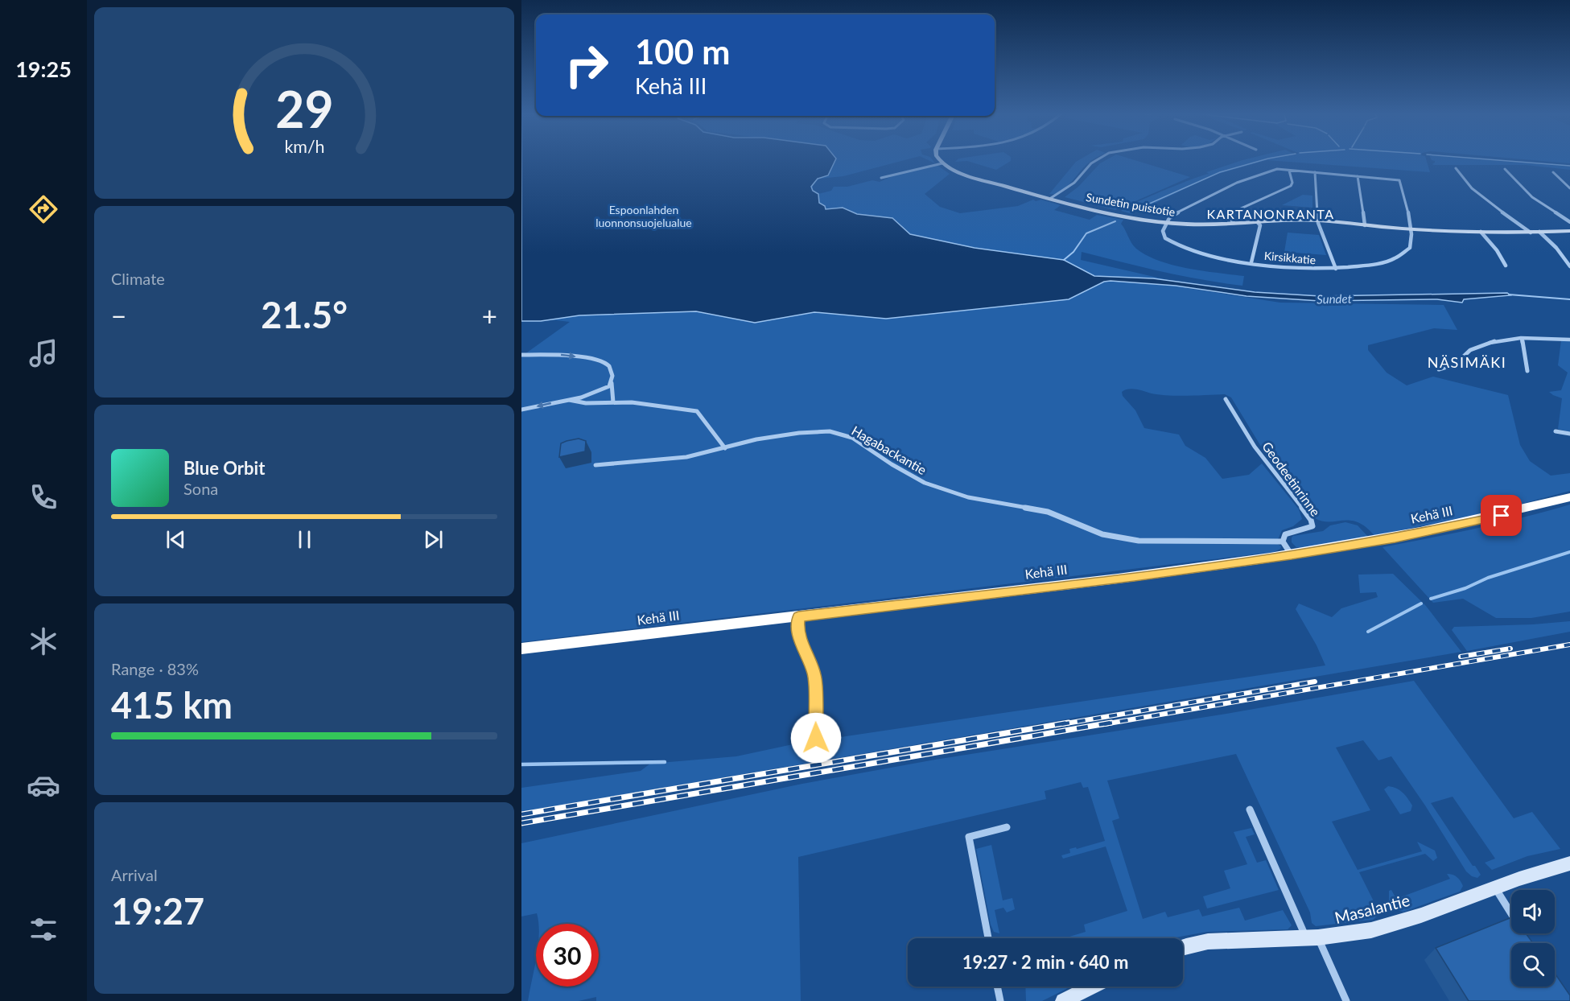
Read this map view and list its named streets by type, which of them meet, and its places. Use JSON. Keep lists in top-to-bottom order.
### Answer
{
  "streets": {
    "highway": ["Kehä III"],
    "street": [
      "Sundetin puistotie",
      "Kirsikkatie",
      "Hagabackantie",
      "Geodeetinrinne",
      "Masalantie"
    ]
  },
  "crossings": [
    ["Sundetin puistotie", "Kirsikkatie"],
    ["Hagabackantie", "Geodeetinrinne"]
  ],
  "districts": ["KARTANONRANTA", "NÄSIMÄKI"],
  "water": ["Sundet"],
  "parks": ["Espoonlahden luonnonsuojelualue"],
  "page": {
    "tabs": "19:25",
    "turn": ["100 m", "Kehä III"],
    "tile": [
      "Climate",
      ["Range · 83%", "415 km"],
      ["Arrival", "19:27"]
    ],
    "heat": ["−", "21.5°", "+"],
    "song": ["Blue Orbit", "Sona"],
    "limit": "30",
    "trip": "19:27 · 2 min · 640 m",
    "gauge": ["29", "km/h"]
  }
}
